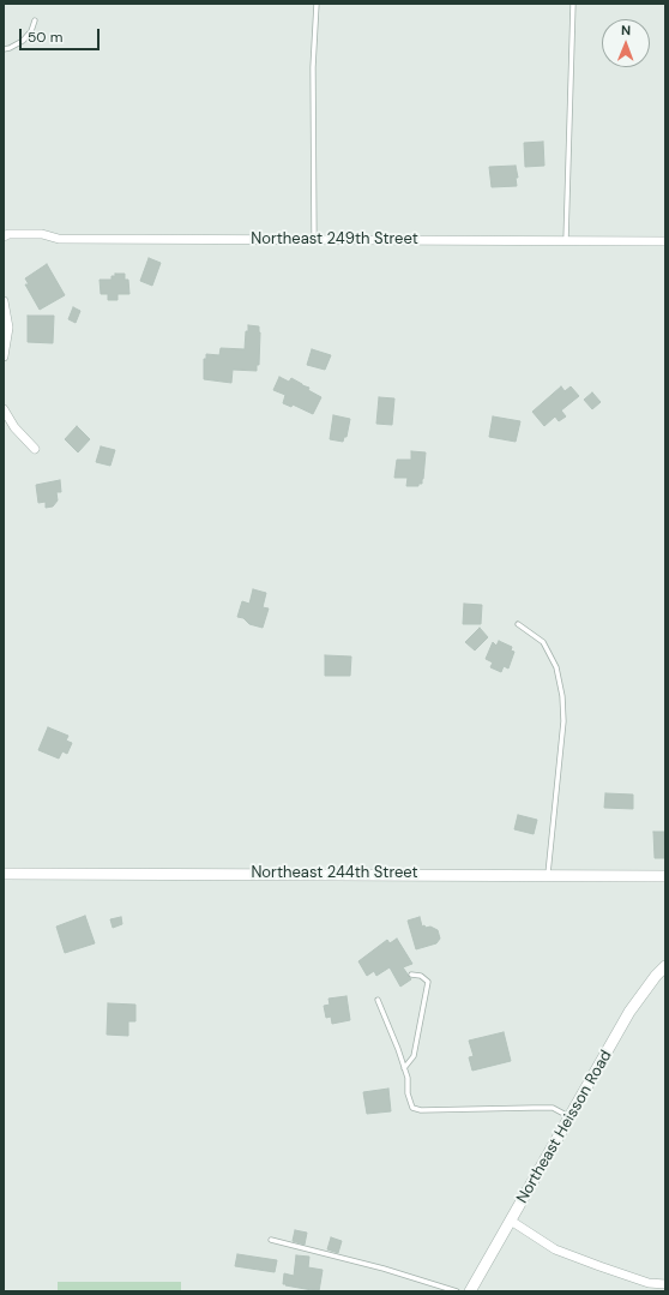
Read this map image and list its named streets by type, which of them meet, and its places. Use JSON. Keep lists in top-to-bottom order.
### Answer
{
  "streets": {
    "street": ["Northeast 249th Street", "Northeast 244th Street", "Northeast Heisson Road"]
  },
  "scale_bar": "50 m",
  "north": "top"
}
